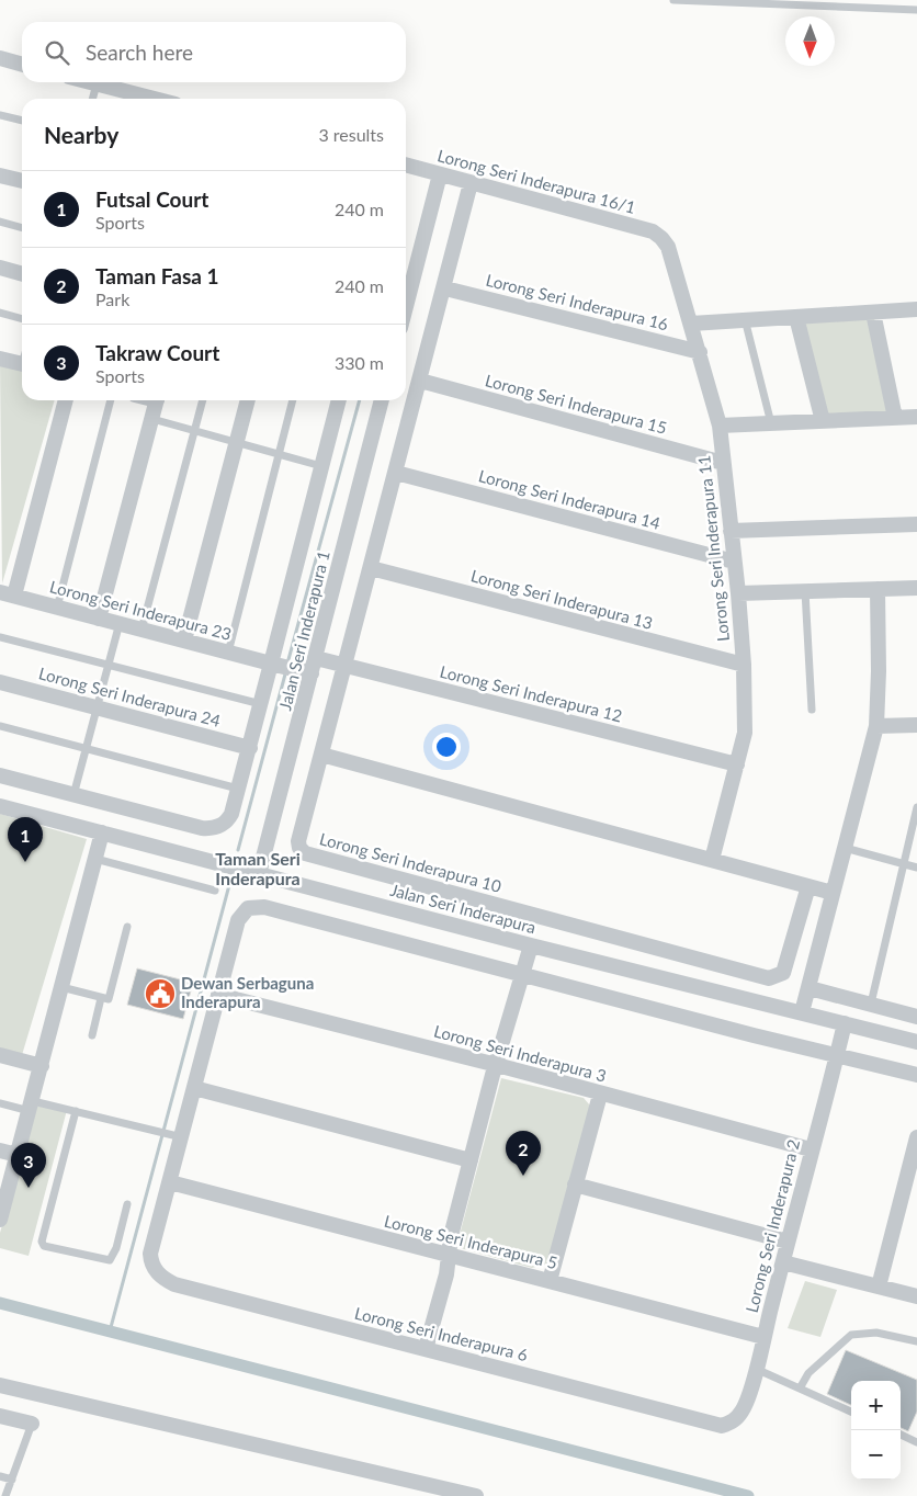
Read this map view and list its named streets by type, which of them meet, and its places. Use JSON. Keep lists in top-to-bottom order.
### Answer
{
  "streets": {
    "street": [
      "Lorong Seri Inderapura 16/1",
      "Lorong Seri Inderapura 16",
      "Lorong Seri Inderapura 15",
      "Lorong Seri Inderapura 14",
      "Lorong Seri Inderapura 11",
      "Lorong Seri Inderapura 13",
      "Lorong Seri Inderapura 23",
      "Jalan Seri Inderapura 1",
      "Lorong Seri Inderapura 12",
      "Lorong Seri Inderapura 24",
      "Lorong Seri Inderapura 10",
      "Jalan Seri Inderapura",
      "Lorong Seri Inderapura 3",
      "Lorong Seri Inderapura 2",
      "Lorong Seri Inderapura 5",
      "Lorong Seri Inderapura 6"
    ]
  },
  "crossings": [
    ["Lorong Seri Inderapura 16/1", "Lorong Seri Inderapura 11"],
    ["Lorong Seri Inderapura 16/1", "Lorong Seri Inderapura 10"],
    ["Lorong Seri Inderapura 16", "Lorong Seri Inderapura 11"],
    ["Lorong Seri Inderapura 16", "Lorong Seri Inderapura 10"],
    ["Lorong Seri Inderapura 15", "Lorong Seri Inderapura 11"],
    ["Lorong Seri Inderapura 15", "Lorong Seri Inderapura 10"],
    ["Lorong Seri Inderapura 14", "Lorong Seri Inderapura 11"],
    ["Lorong Seri Inderapura 14", "Lorong Seri Inderapura 10"],
    ["Lorong Seri Inderapura 11", "Lorong Seri Inderapura 13"],
    ["Lorong Seri Inderapura 11", "Lorong Seri Inderapura 12"],
    ["Lorong Seri Inderapura 13", "Lorong Seri Inderapura 10"],
    ["Lorong Seri Inderapura 23", "Jalan Seri Inderapura 1"],
    ["Jalan Seri Inderapura 1", "Lorong Seri Inderapura 12"],
    ["Jalan Seri Inderapura 1", "Jalan Seri Inderapura"],
    ["Lorong Seri Inderapura 12", "Lorong Seri Inderapura 10"],
    ["Jalan Seri Inderapura", "Lorong Seri Inderapura 2"],
    ["Lorong Seri Inderapura 3", "Lorong Seri Inderapura 2"],
    ["Lorong Seri Inderapura 2", "Lorong Seri Inderapura 5"],
    ["Lorong Seri Inderapura 2", "Lorong Seri Inderapura 6"],
    ["Lorong Seri Inderapura 5", "Lorong Seri Inderapura 6"]
  ],
  "districts": ["Taman Seri Inderapura"],
  "places": {
    "public building": ["Dewan Serbaguna Inderapura"]
  },
  "north": "bottom",
  "page": {
    "search": "Search here",
    "heading": ["Nearby", "3 results"],
    "list": [
      {
        "mark": "1",
        "name": "Futsal Court",
        "note": "Sports",
        "value": "240 m"
      },
      {
        "mark": "2",
        "name": "Taman Fasa 1",
        "note": "Park",
        "value": "240 m"
      },
      {
        "mark": "3",
        "name": "Takraw Court",
        "note": "Sports",
        "value": "330 m"
      }
    ],
    "pins": ["1", "2", "3"],
    "map_buttons": ["+", "−"]
  }
}
